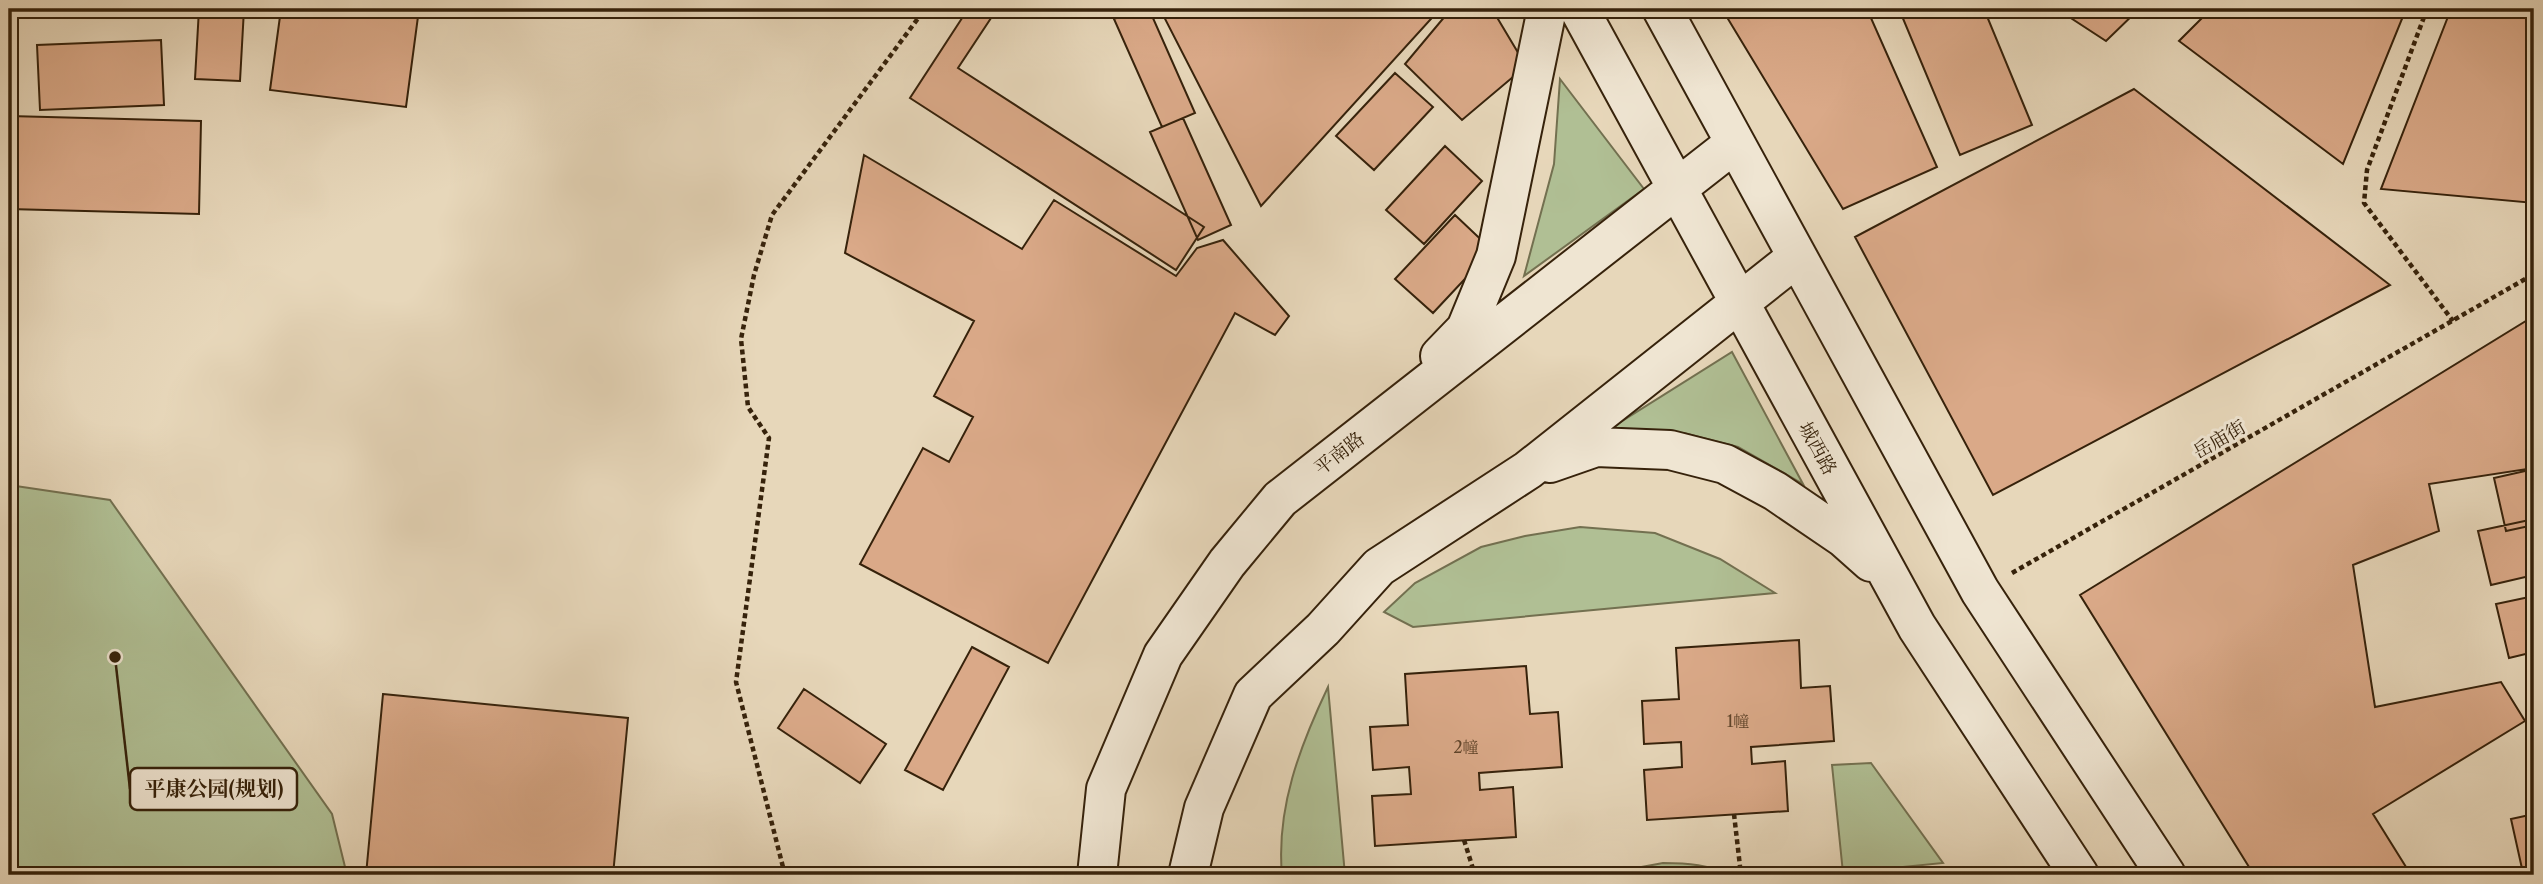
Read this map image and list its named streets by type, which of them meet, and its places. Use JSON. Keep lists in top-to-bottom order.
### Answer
{
  "streets": {
    "main road": ["城西路", "平南路"],
    "path": ["岳庙街"]
  },
  "crossings": [
    ["城西路", "平南路"]
  ],
  "places": ["平康公园(规划)"],
  "house_numbers": ["1幢", "2幢"]
}
